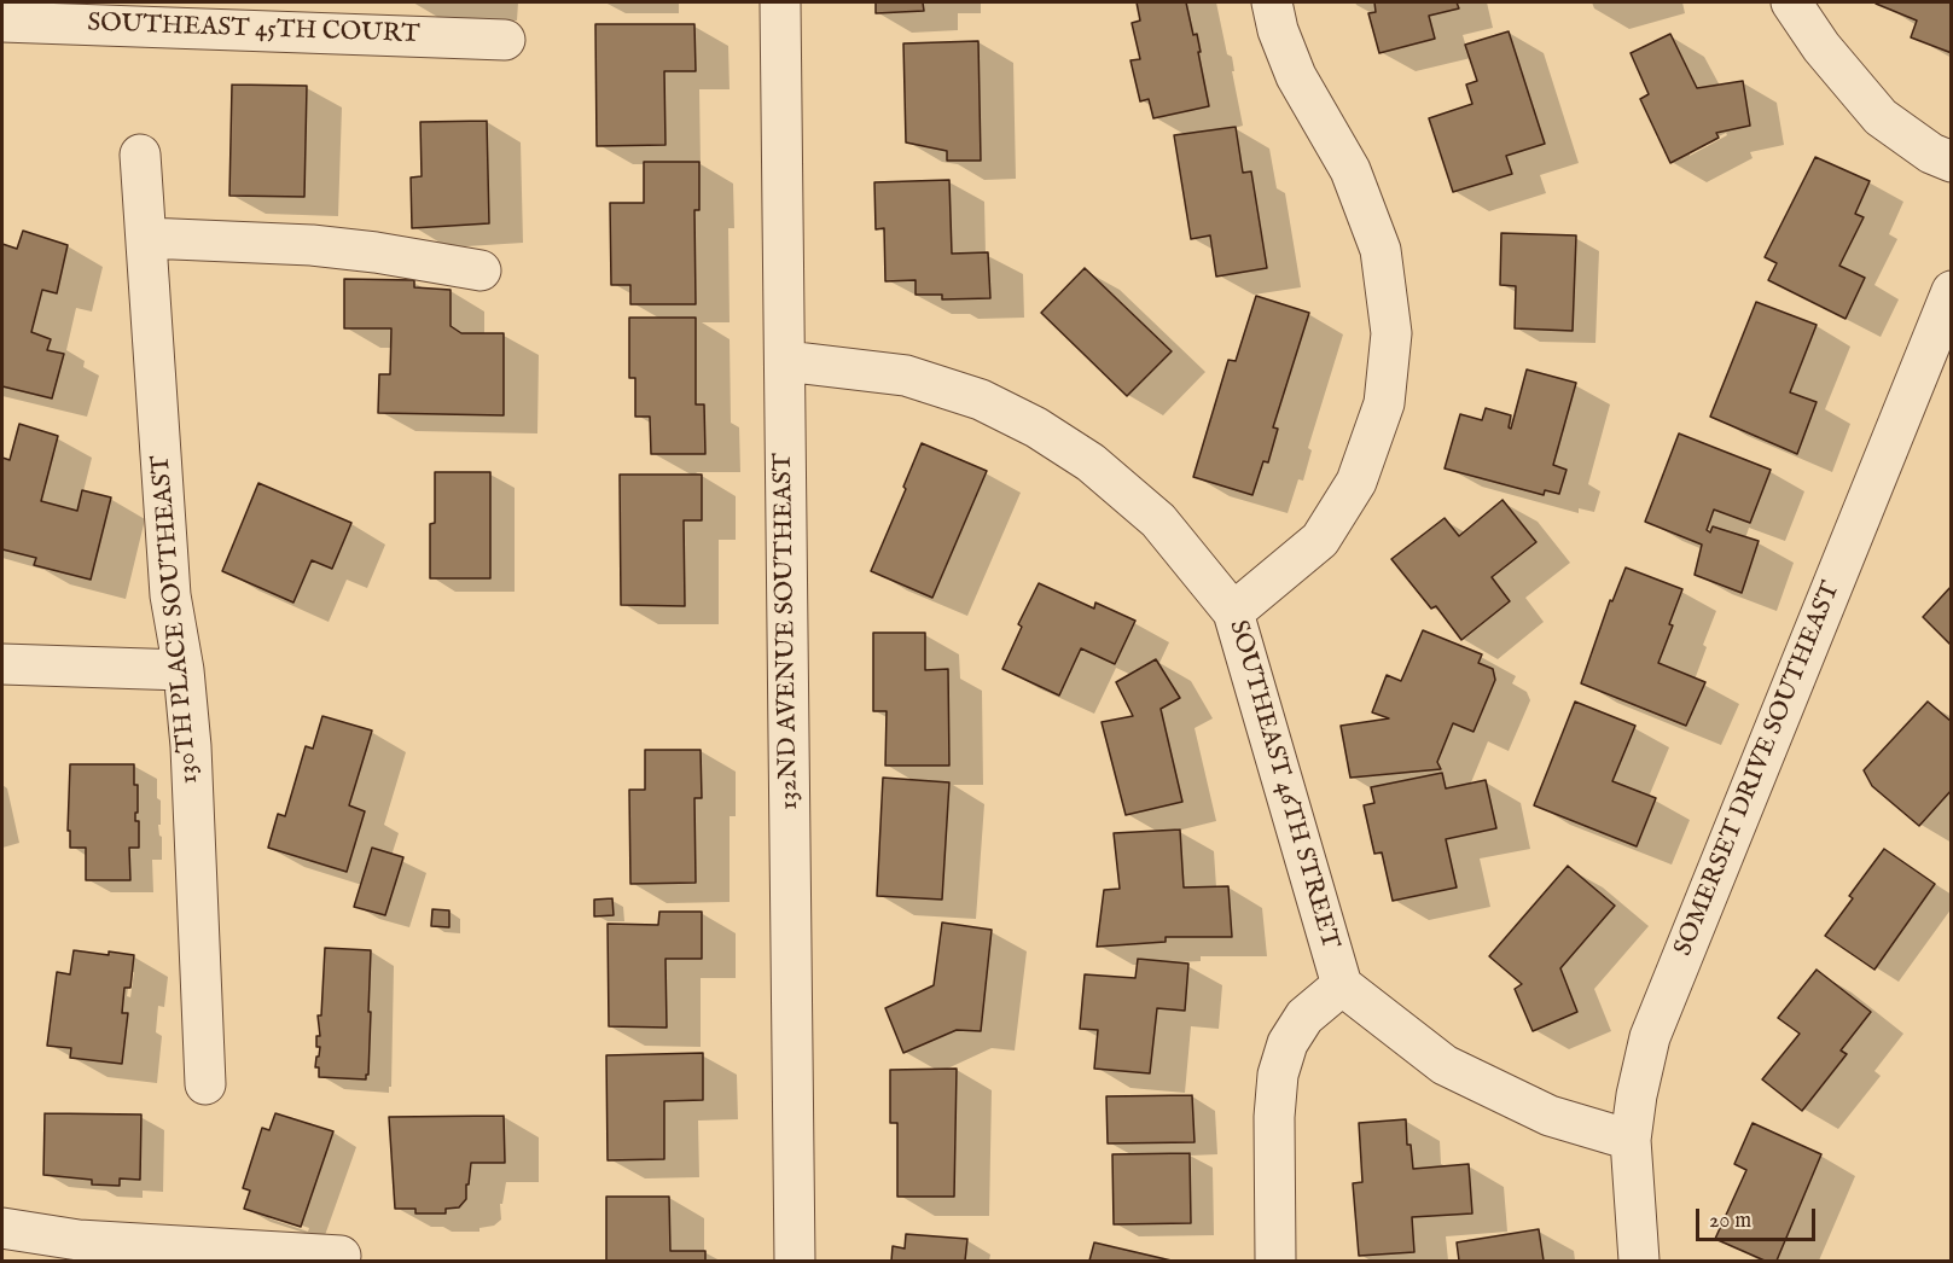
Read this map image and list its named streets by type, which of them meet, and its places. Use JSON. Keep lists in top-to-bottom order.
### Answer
{
  "streets": {
    "street": [
      "SOUTHEAST 45TH COURT",
      "130TH PLACE SOUTHEAST",
      "132ND AVENUE SOUTHEAST",
      "SOMERSET DRIVE SOUTHEAST",
      "SOUTHEAST 46TH STREET"
    ]
  },
  "crossings": [
    ["132ND AVENUE SOUTHEAST", "SOUTHEAST 46TH STREET"]
  ],
  "scale_bar": "20 m"
}
